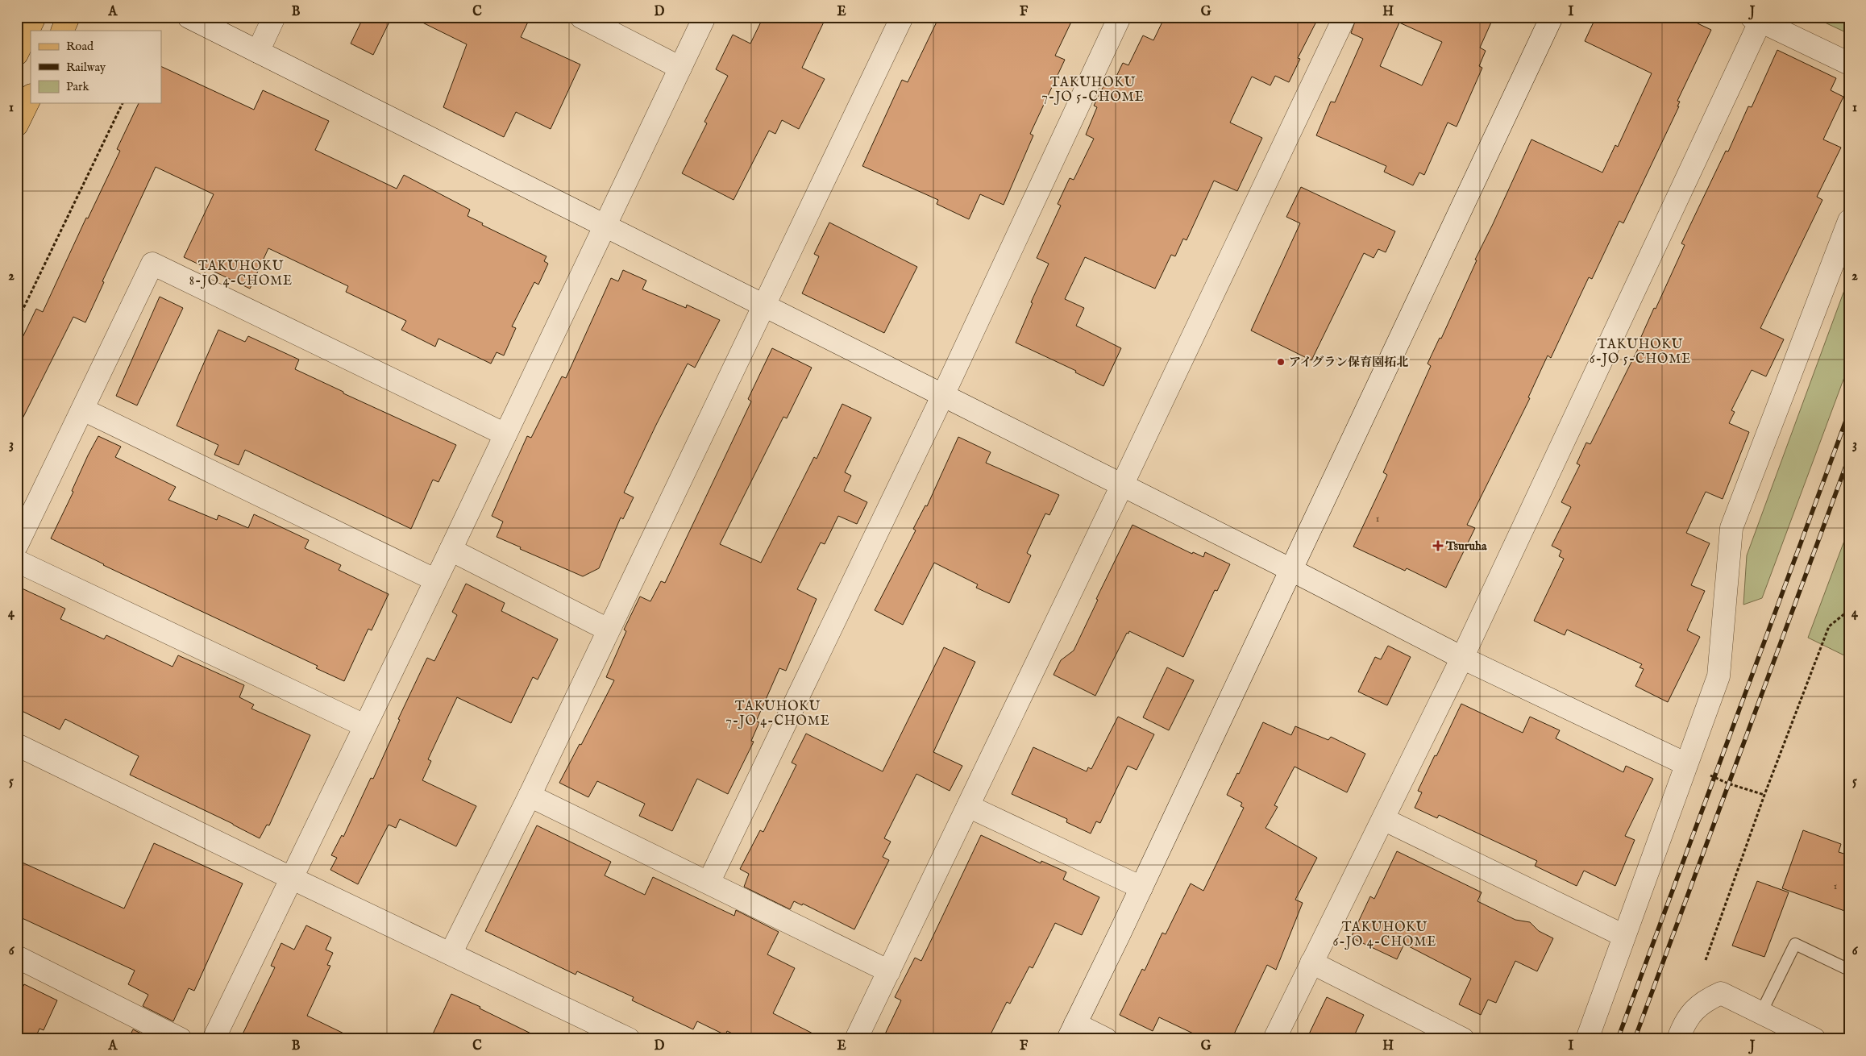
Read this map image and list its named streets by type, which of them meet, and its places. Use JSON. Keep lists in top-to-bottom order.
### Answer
{
  "districts": [
    "TAKUHOKU 7-JO 5-CHOME",
    "TAKUHOKU 8-JO 4-CHOME",
    "TAKUHOKU 6-JO 5-CHOME",
    "TAKUHOKU 7-JO 4-CHOME",
    "TAKUHOKU 6-JO 4-CHOME"
  ],
  "places": {
    "other": ["アイグラン保育園拓北"],
    "health": ["Tsuruha"]
  },
  "house_numbers": ["1", "1"],
  "legend": ["Road", "Railway", "Park"],
  "grid": {
    "columns": [
      "A",
      "B",
      "C",
      "D",
      "E",
      "F",
      "G",
      "H",
      "I",
      "J"
    ],
    "rows": [
      "1",
      "2",
      "3",
      "4",
      "5",
      "6"
    ]
  }
}
